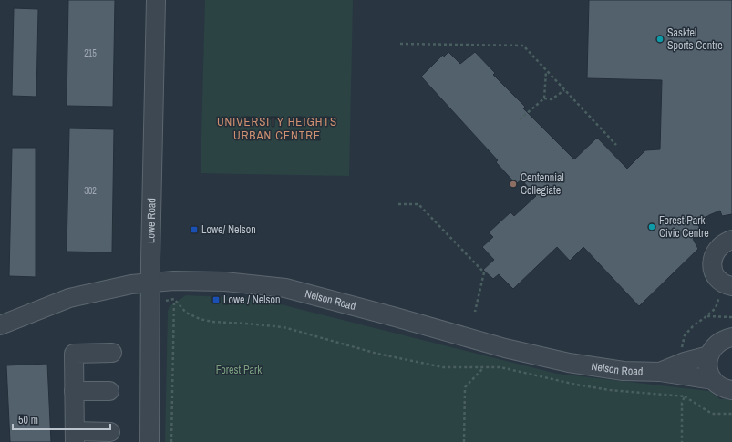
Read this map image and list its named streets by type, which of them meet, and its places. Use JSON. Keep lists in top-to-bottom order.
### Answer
{
  "streets": {
    "street": ["Lowe Road", "Nelson Road"]
  },
  "crossings": [
    ["Lowe Road", "Nelson Road"]
  ],
  "districts": ["UNIVERSITY HEIGHTS URBAN CENTRE"],
  "parks": ["Forest Park"],
  "places": {
    "other": ["Sasktel Sports Centre", "Centennial Collegiate", "Forest Park Civic Centre"],
    "transit": ["Lowe/ Nelson", "Lowe / Nelson"]
  },
  "house_numbers": ["215", "302"],
  "scale_bar": "50 m"
}
